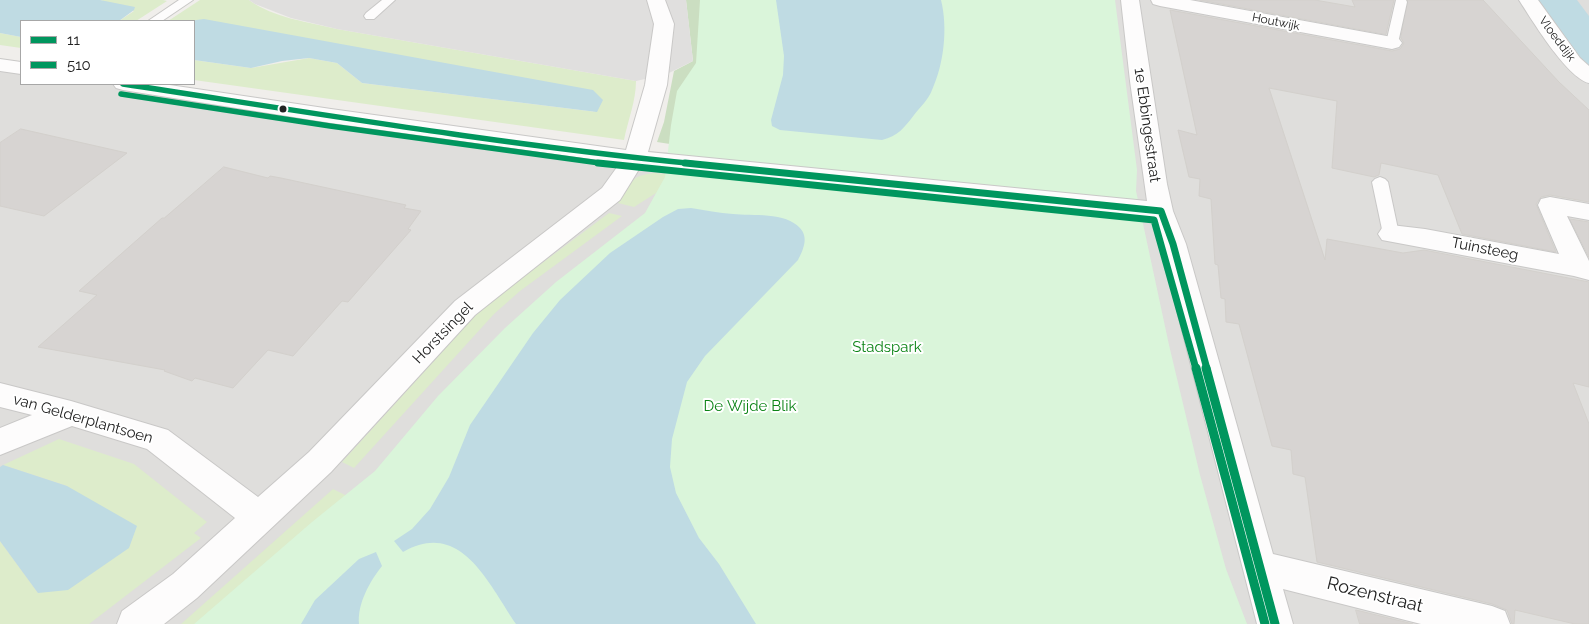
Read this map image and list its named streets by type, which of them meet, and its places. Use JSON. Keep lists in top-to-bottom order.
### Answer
{
  "streets": {
    "street": [
      "Houtwijk",
      "Vloeddijk",
      "1e Ebbingestraat",
      "Tuinsteeg",
      "Horstsingel",
      "van Gelderplantsoen",
      "Rozenstraat"
    ]
  },
  "crossings": [
    ["1e Ebbingestraat", "Rozenstraat"],
    ["Horstsingel", "van Gelderplantsoen"]
  ],
  "parks": ["Stadspark", "De Wijde Blik"],
  "lines": ["transit line 11", "transit line 510"],
  "legend": ["11", "510"]
}
